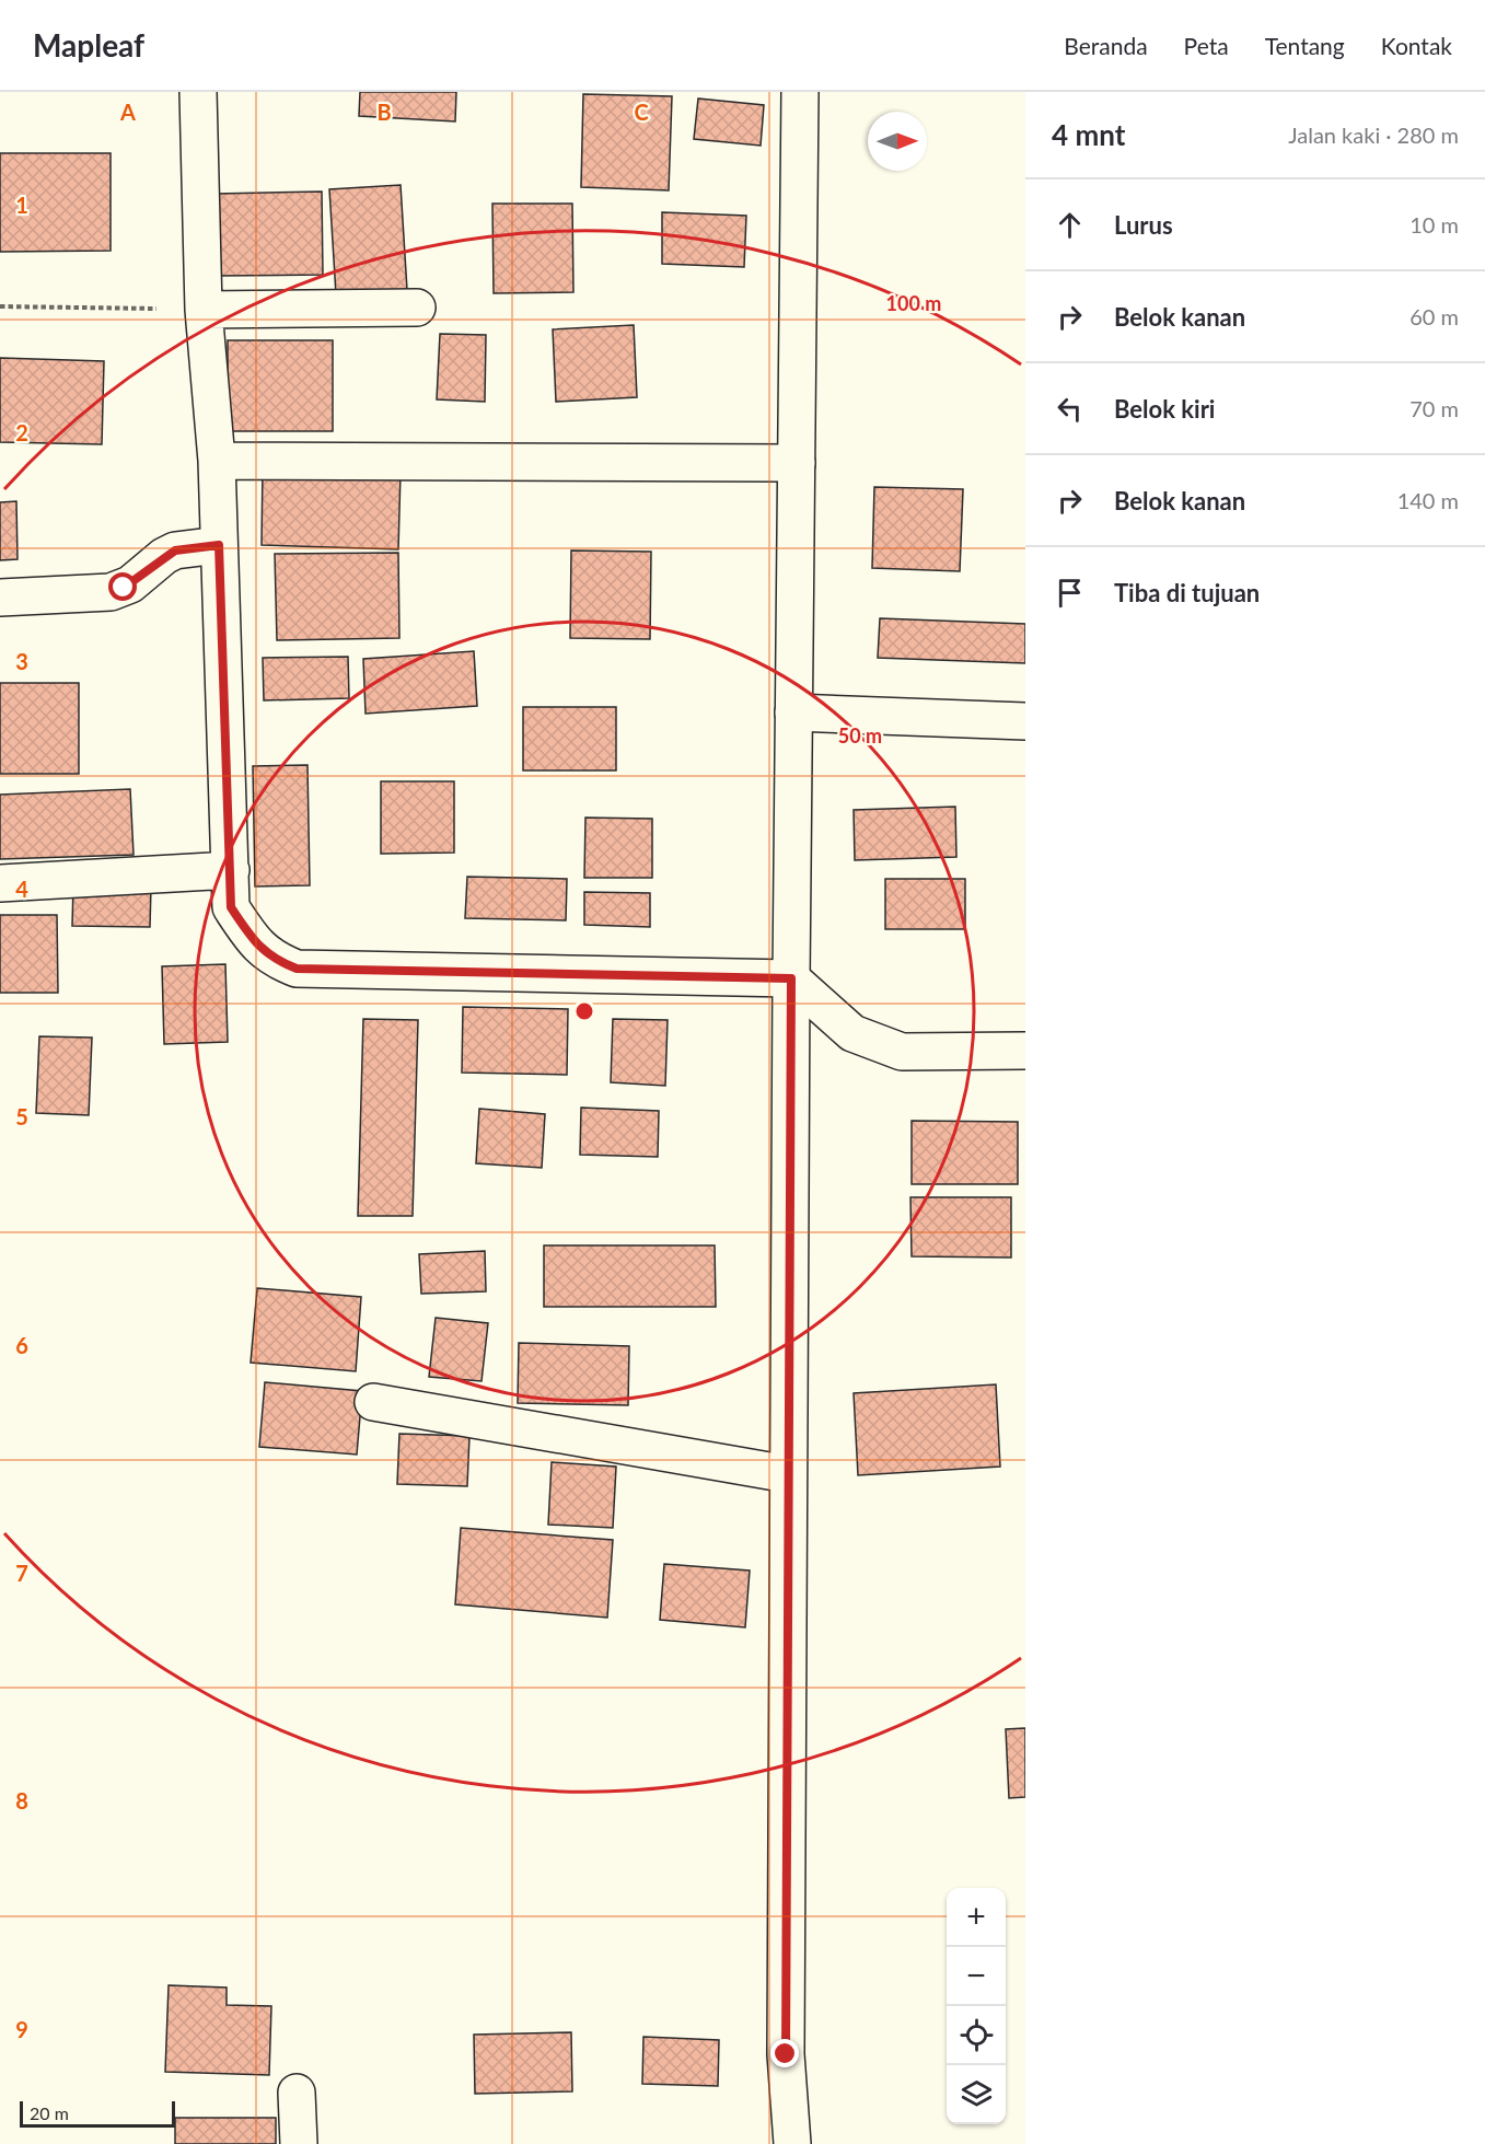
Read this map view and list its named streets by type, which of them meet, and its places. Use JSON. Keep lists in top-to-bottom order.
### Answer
{
  "scale_bar": "20 m",
  "north": "right",
  "page": {
    "header": "Mapleaf",
    "nav": [
      "Beranda",
      "Peta",
      "Tentang",
      "Kontak"
    ],
    "heading": ["4 mnt", "Jalan kaki · 280 m"],
    "list": [
      ["Lurus", "10 m"],
      ["Belok kanan", "60 m"],
      ["Belok kiri", "70 m"],
      ["Belok kanan", "140 m"],
      "Tiba di tujuan"
    ],
    "map_buttons": ["+", "−"],
    "scale": "20 m"
  },
  "grid": {
    "columns": ["A", "B", "C"],
    "rows": [
      "1",
      "2",
      "3",
      "4",
      "5",
      "6",
      "7",
      "8",
      "9"
    ]
  },
  "rings": ["100 m", "50 m"]
}
